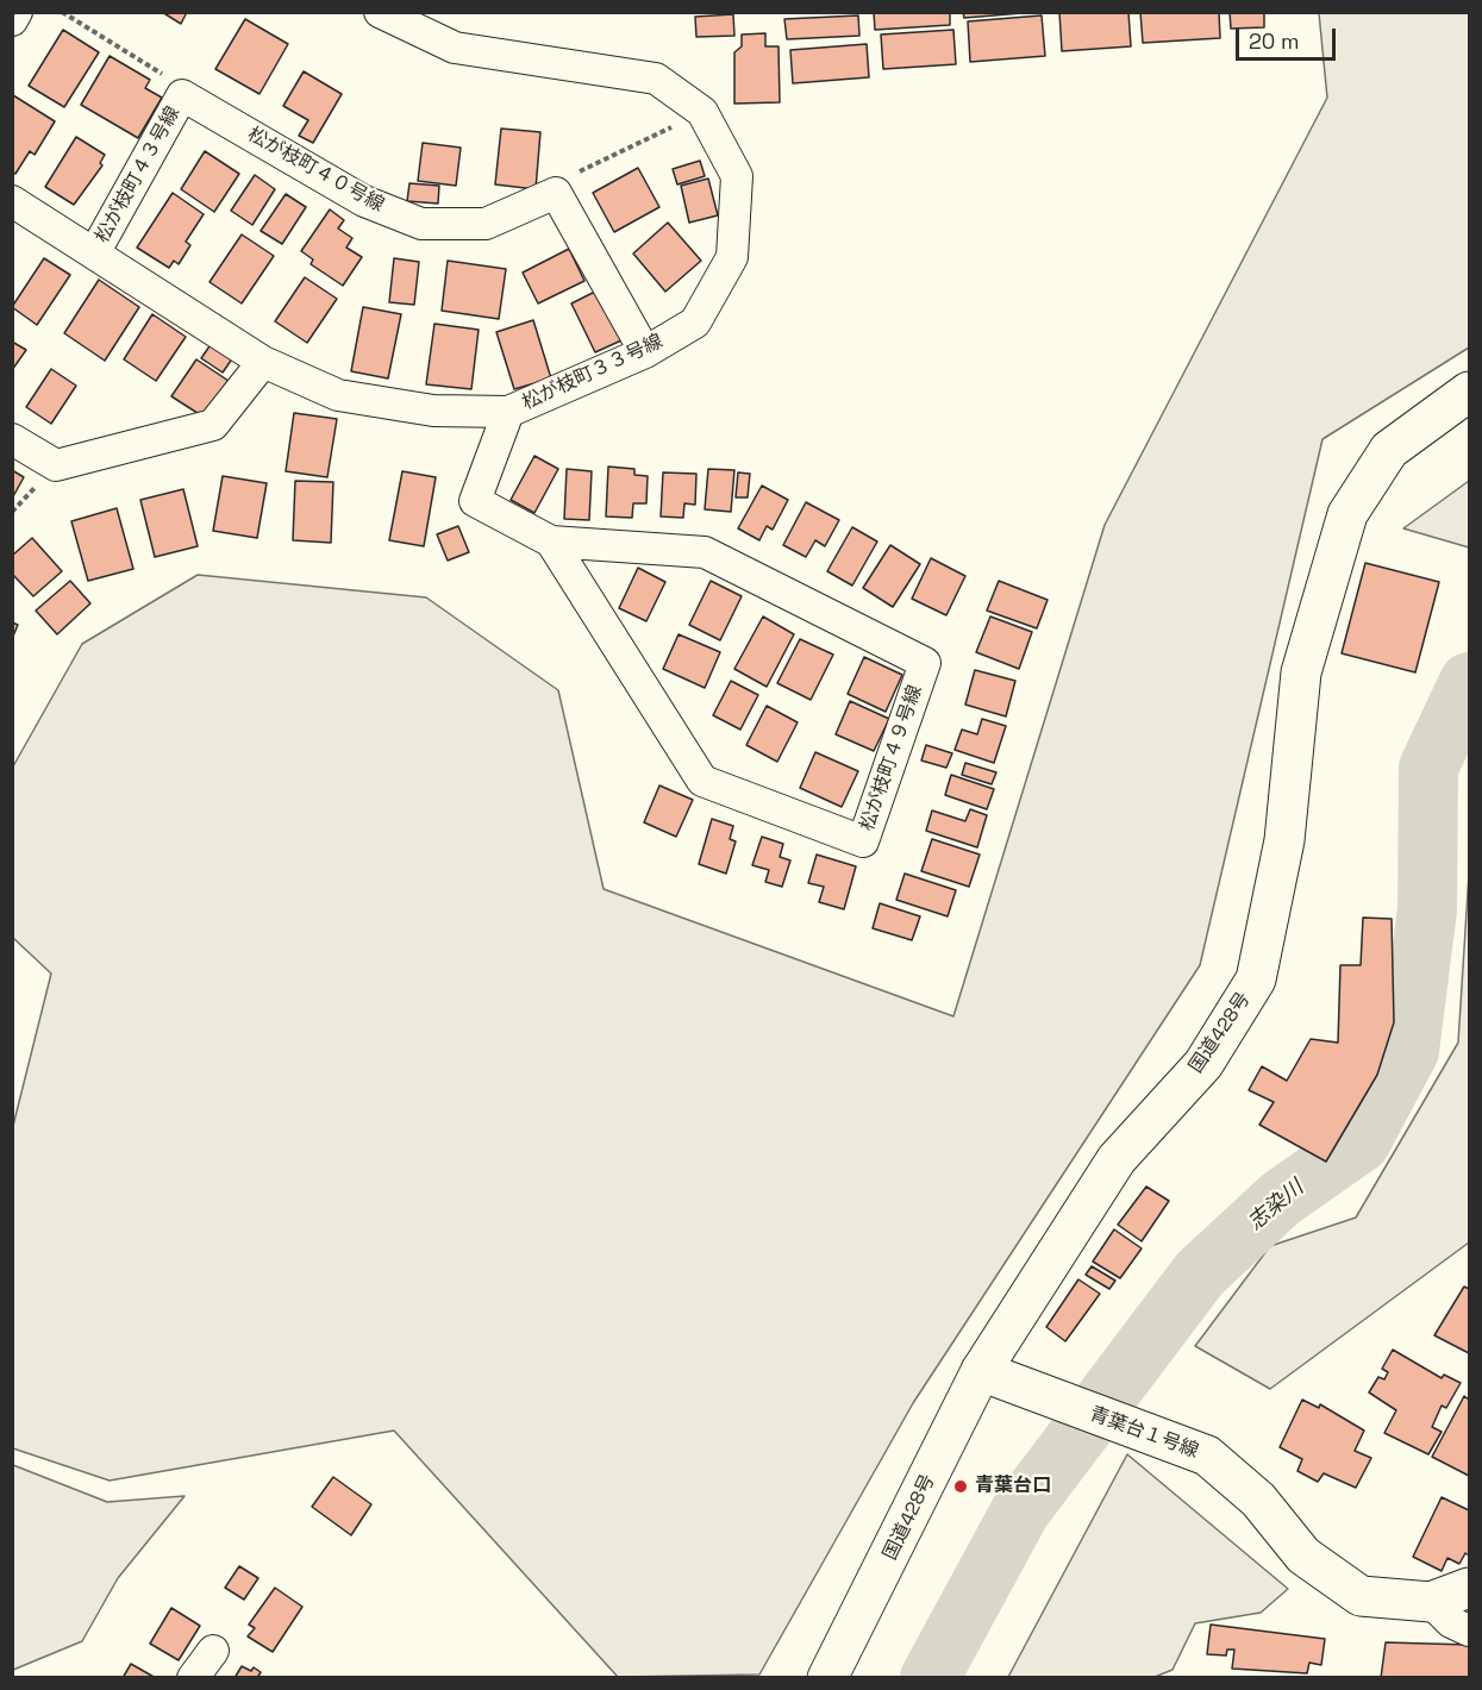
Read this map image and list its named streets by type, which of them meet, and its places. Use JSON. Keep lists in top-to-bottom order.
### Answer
{
  "streets": {
    "main road": ["国道428号", "青葉台１号線"],
    "street": [
      "松が枝町４０号線",
      "松が枝町４３号線",
      "松が枝町３３号線",
      "松が枝町４９号線"
    ]
  },
  "crossings": [
    ["松が枝町４０号線", "松が枝町４３号線"],
    ["松が枝町４３号線", "松が枝町３３号線"],
    ["松が枝町３３号線", "松が枝町４９号線"],
    ["国道428号", "青葉台１号線"]
  ],
  "water": ["志染川"],
  "places": ["青葉台口"],
  "scale_bar": "20 m"
}
